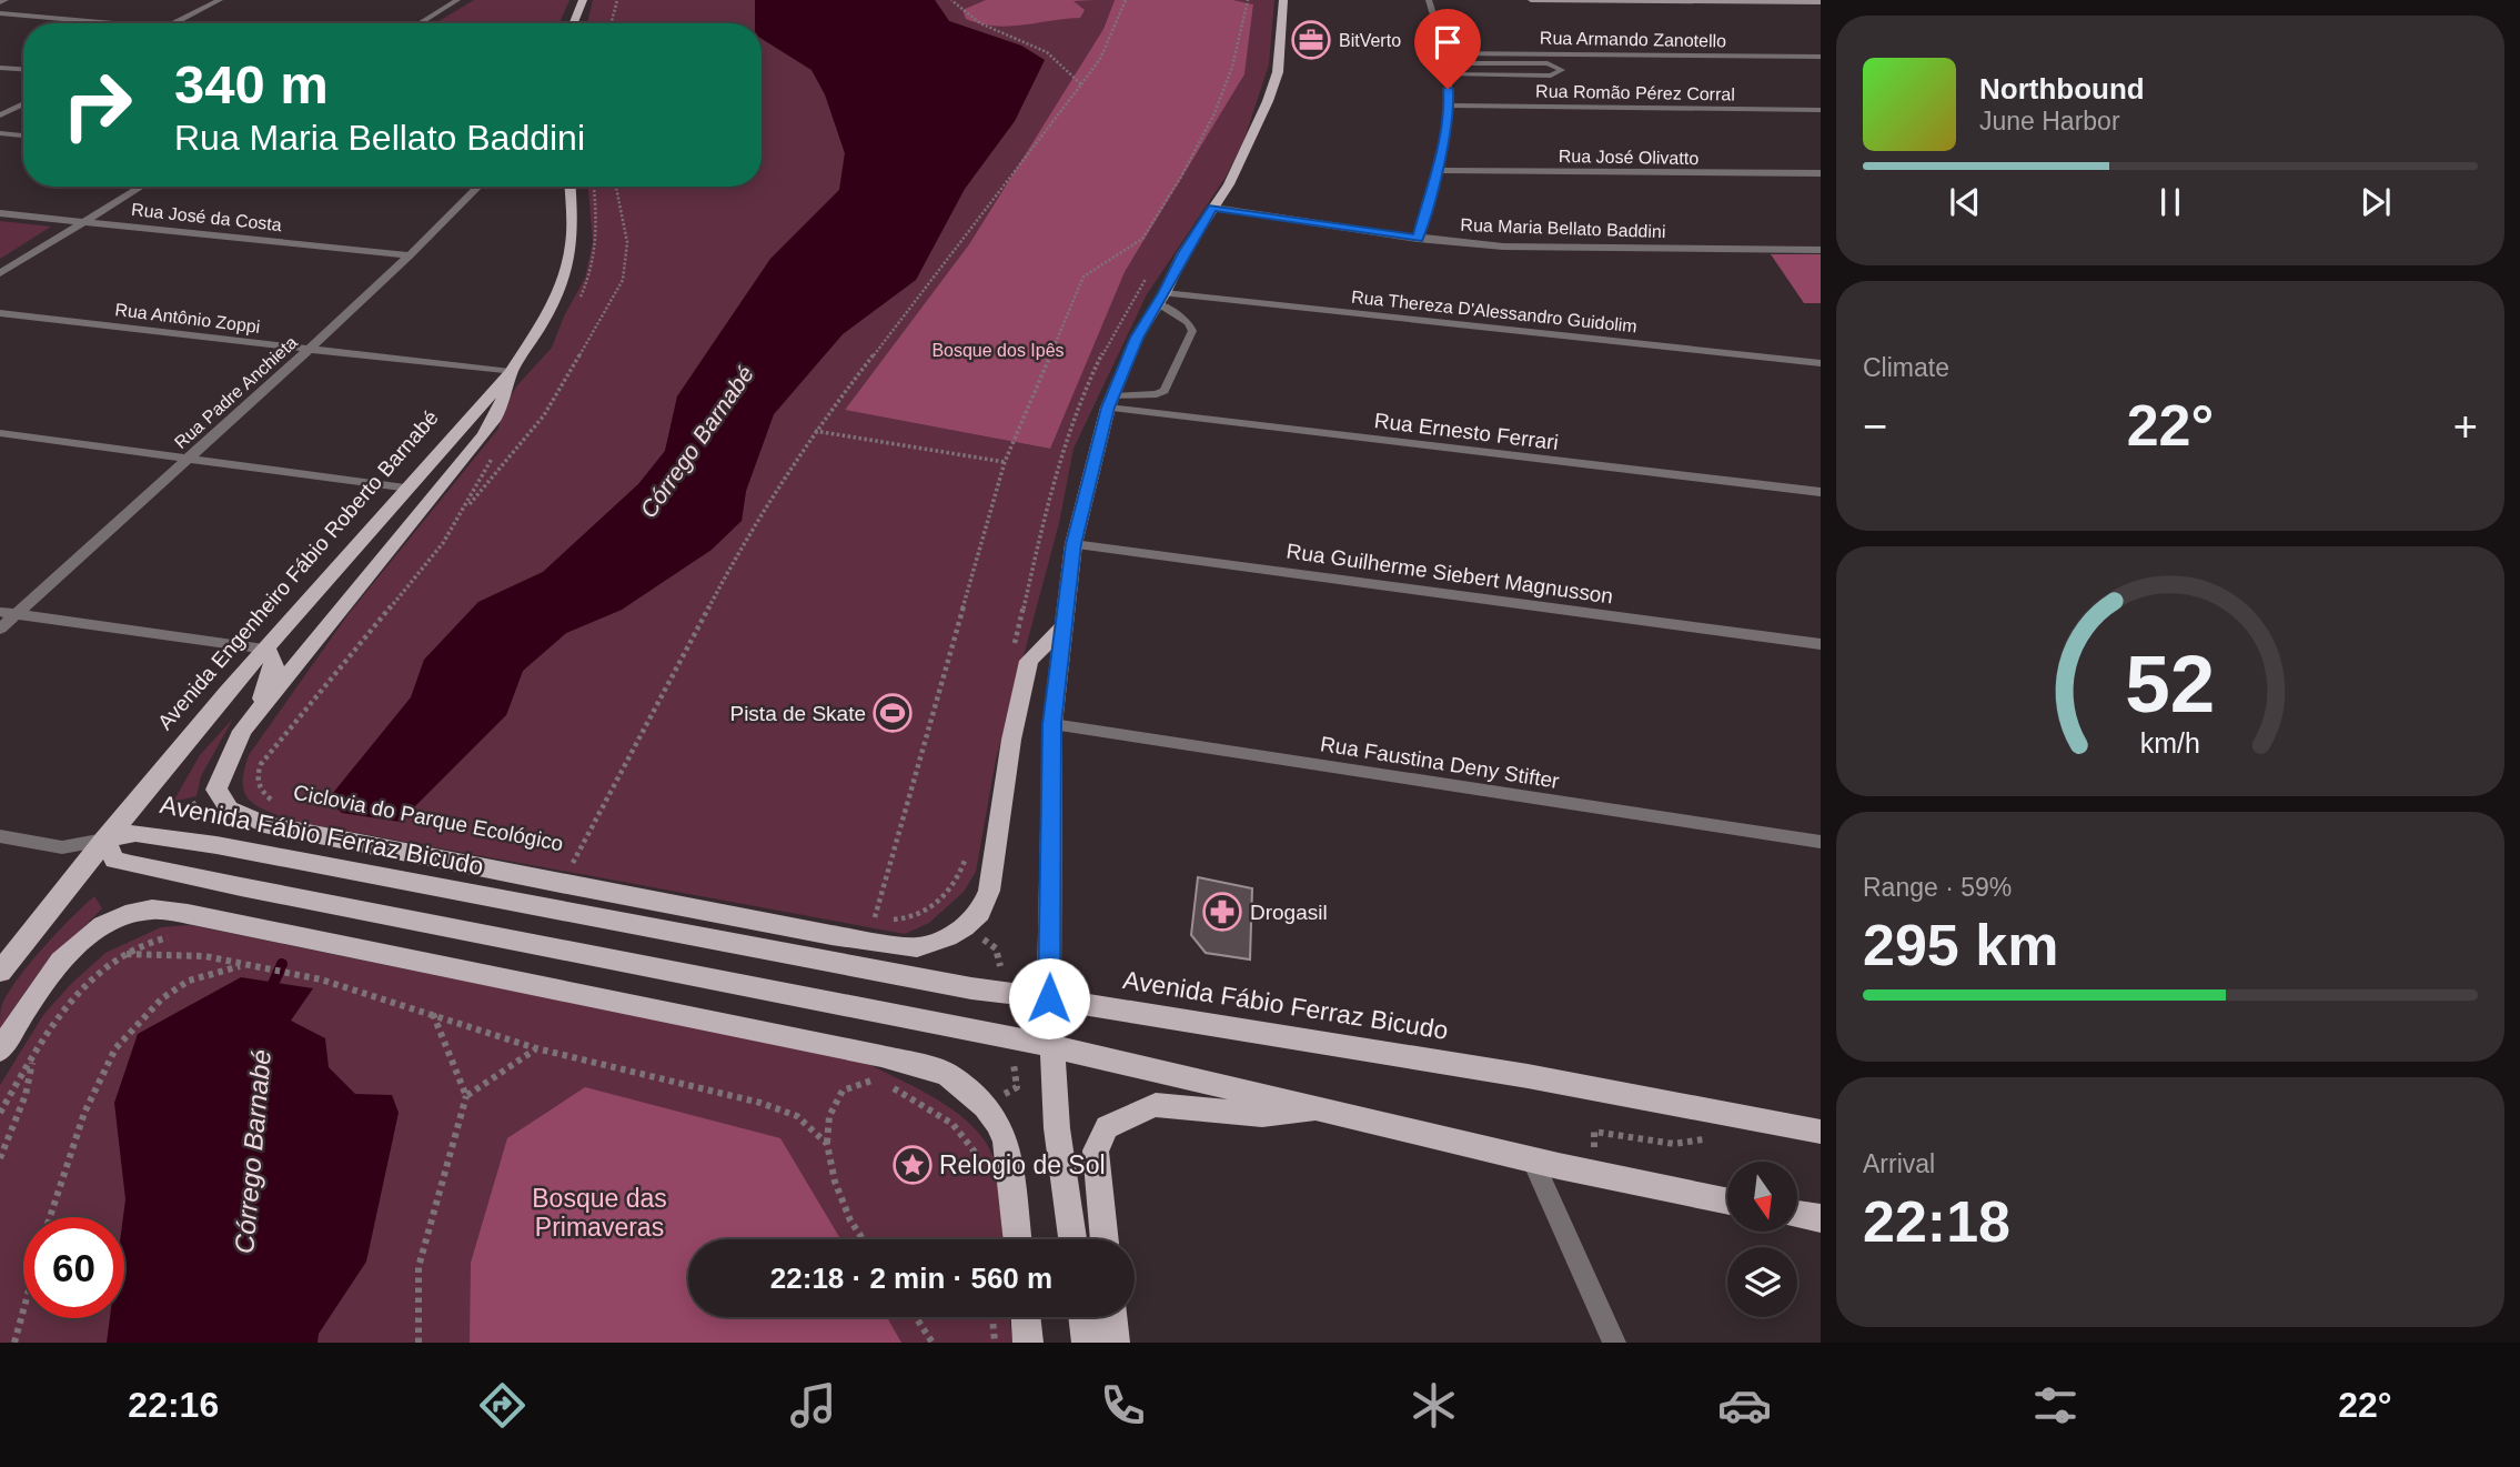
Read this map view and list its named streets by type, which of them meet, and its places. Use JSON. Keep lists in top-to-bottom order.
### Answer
{
  "streets": {
    "main road": ["Avenida Engenheiro Fábio Roberto Barnabé", "Avenida Fábio Ferraz Bicudo"],
    "street": [
      "Rua Armando Zanotello",
      "Rua Romão Pérez Corral",
      "Rua José Olivatto",
      "Rua José da Costa",
      "Rua Maria Bellato Baddini",
      "Rua Thereza D'Alessandro Guidolim",
      "Rua Antônio Zoppi",
      "Rua Padre Anchieta",
      "Rua Ernesto Ferrari",
      "Rua Guilherme Siebert Magnusson",
      "Rua Faustina Deny Stifter"
    ],
    "path": ["Ciclovia do Parque Ecológico"]
  },
  "crossings": [
    ["Rua José da Costa", "Rua Padre Anchieta"],
    ["Rua Antônio Zoppi", "Rua Padre Anchieta"],
    ["Rua Antônio Zoppi", "Avenida Engenheiro Fábio Roberto Barnabé"],
    ["Avenida Engenheiro Fábio Roberto Barnabé", "Avenida Fábio Ferraz Bicudo"]
  ],
  "water": ["Córrego Barnabé"],
  "parks": ["Bosque dos Ipês", "Bosque das Primaveras"],
  "places": {
    "office": ["BitVerto"],
    "sports": ["Pista de Skate"],
    "pharmacy": ["Drogasil"],
    "place": ["Relogio de Sol"]
  },
  "north": "bottom",
  "page": {
    "turn": ["340 m", "Rua Maria Bellato Baddini"],
    "song": ["Northbound", "June Harbor"],
    "tile": [
      "Climate",
      ["Range · 59%", "295 km"],
      ["Arrival", "22:18"]
    ],
    "heat": ["−", "22°", "+"],
    "limit": "60",
    "trip": "22:18 · 2 min · 560 m",
    "tabs": ["22:16", "22°"],
    "gauge": ["52", "km/h"]
  }
}
